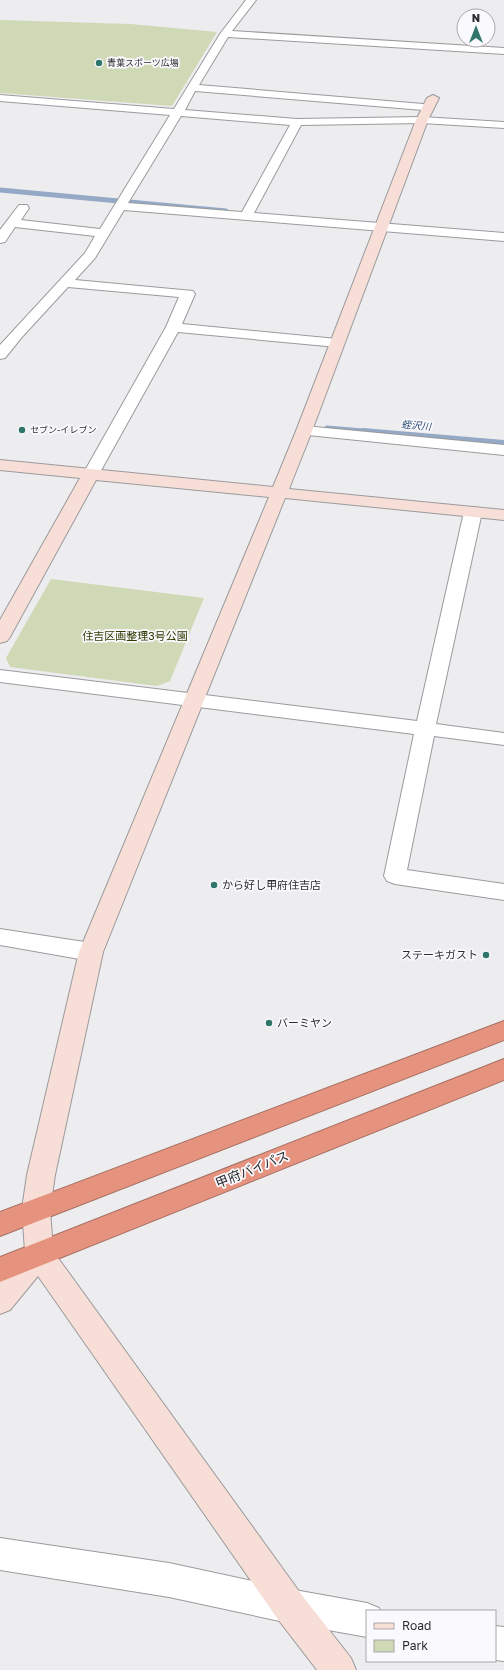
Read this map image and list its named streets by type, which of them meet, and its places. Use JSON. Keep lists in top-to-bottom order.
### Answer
{
  "streets": {
    "highway": ["甲府バイパス"]
  },
  "water": ["蛭沢川"],
  "parks": ["住吉区画整理3号公園"],
  "places": [
    "青葉スポーツ広場",
    "セブン-イレブン",
    "から好し甲府住吉店",
    "ステーキガスト",
    "バーミヤン"
  ],
  "legend": ["Road", "Park"],
  "north": "top"
}
